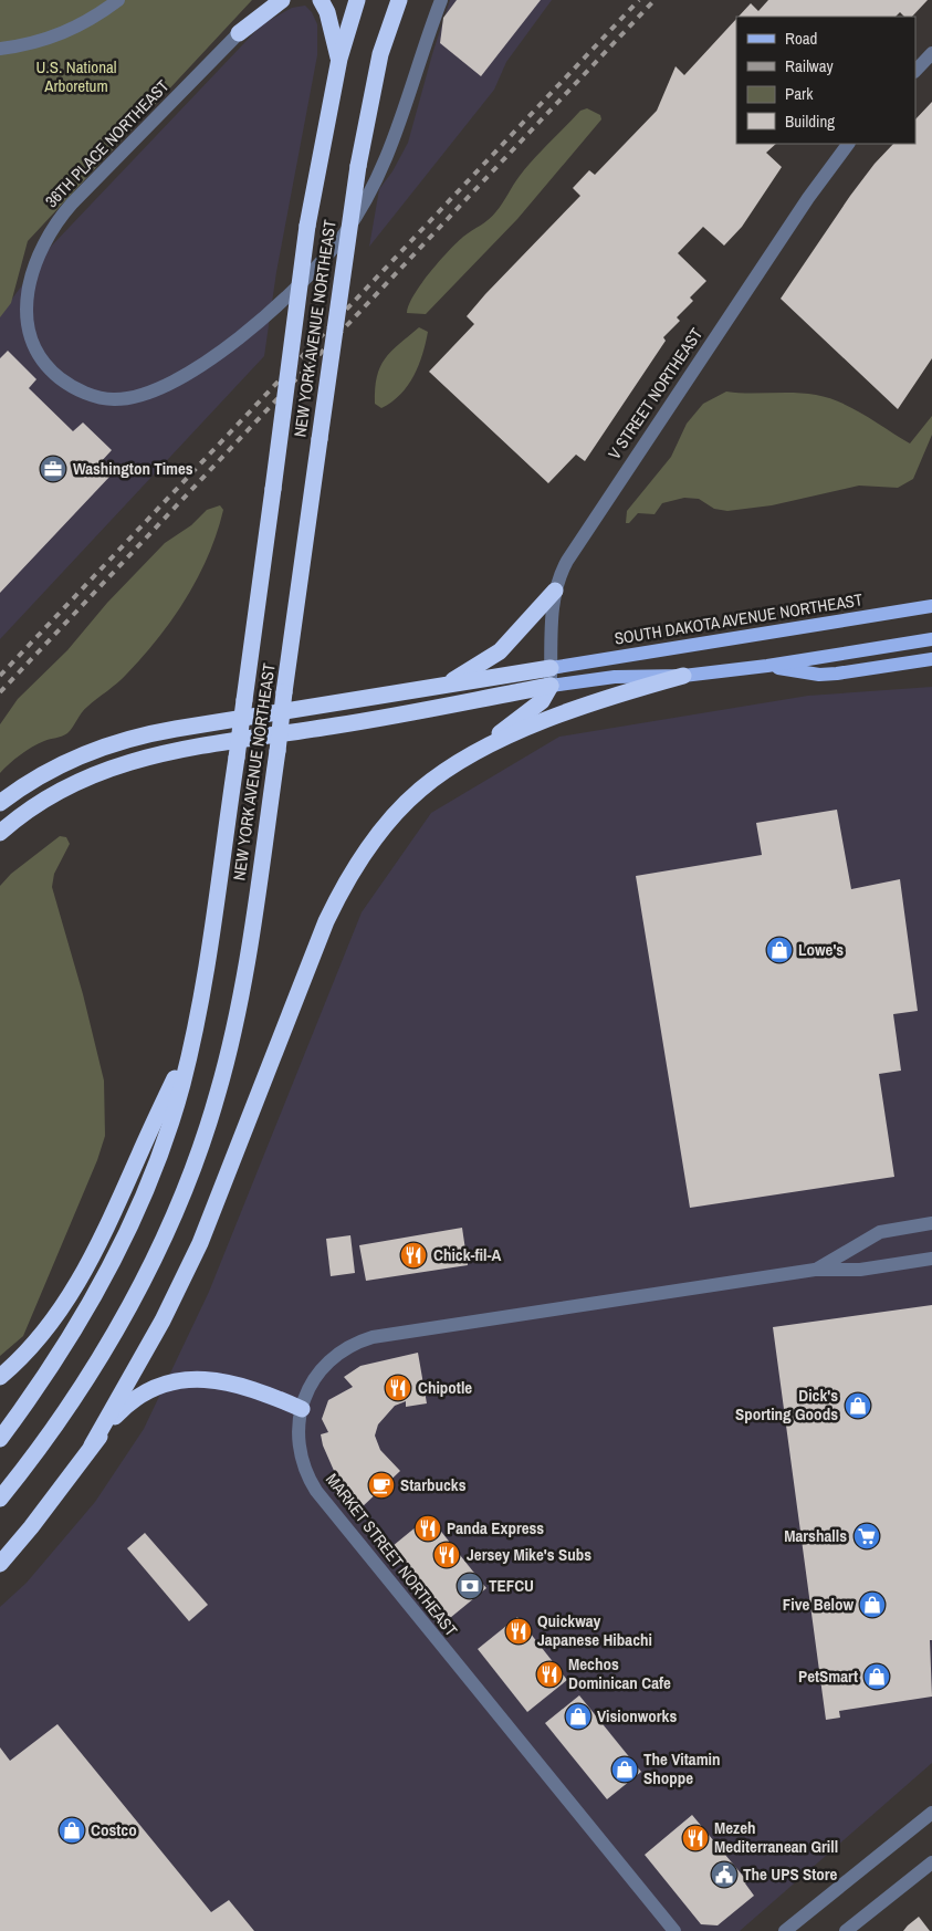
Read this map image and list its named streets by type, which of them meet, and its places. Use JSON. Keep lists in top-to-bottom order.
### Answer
{
  "streets": {
    "highway": ["NEW YORK AVENUE NORTHEAST"],
    "main road": ["SOUTH DAKOTA AVENUE NORTHEAST"],
    "street": ["36TH PLACE NORTHEAST", "V STREET NORTHEAST", "MARKET STREET NORTHEAST"]
  },
  "crossings": [
    ["V STREET NORTHEAST", "SOUTH DAKOTA AVENUE NORTHEAST"]
  ],
  "parks": ["U.S. National Arboretum"],
  "places": {
    "office": ["Washington Times"],
    "shop": [
      "Lowe's",
      "Dick's Sporting Goods",
      "Five Below",
      "PetSmart",
      "Visionworks",
      "The Vitamin Shoppe",
      "Costco"
    ],
    "restaurant": [
      "Chick-fil-A",
      "Chipotle",
      "Panda Express",
      "Jersey Mike's Subs",
      "Quickway Japanese Hibachi",
      "Mechos Dominican Cafe",
      "Mezeh Mediterranean Grill"
    ],
    "cafe": ["Starbucks"],
    "supermarket": ["Marshalls"],
    "bank": ["TEFCU"],
    "public building": ["The UPS Store"]
  },
  "legend": [
    "Road",
    "Railway",
    "Park",
    "Building"
  ]
}
